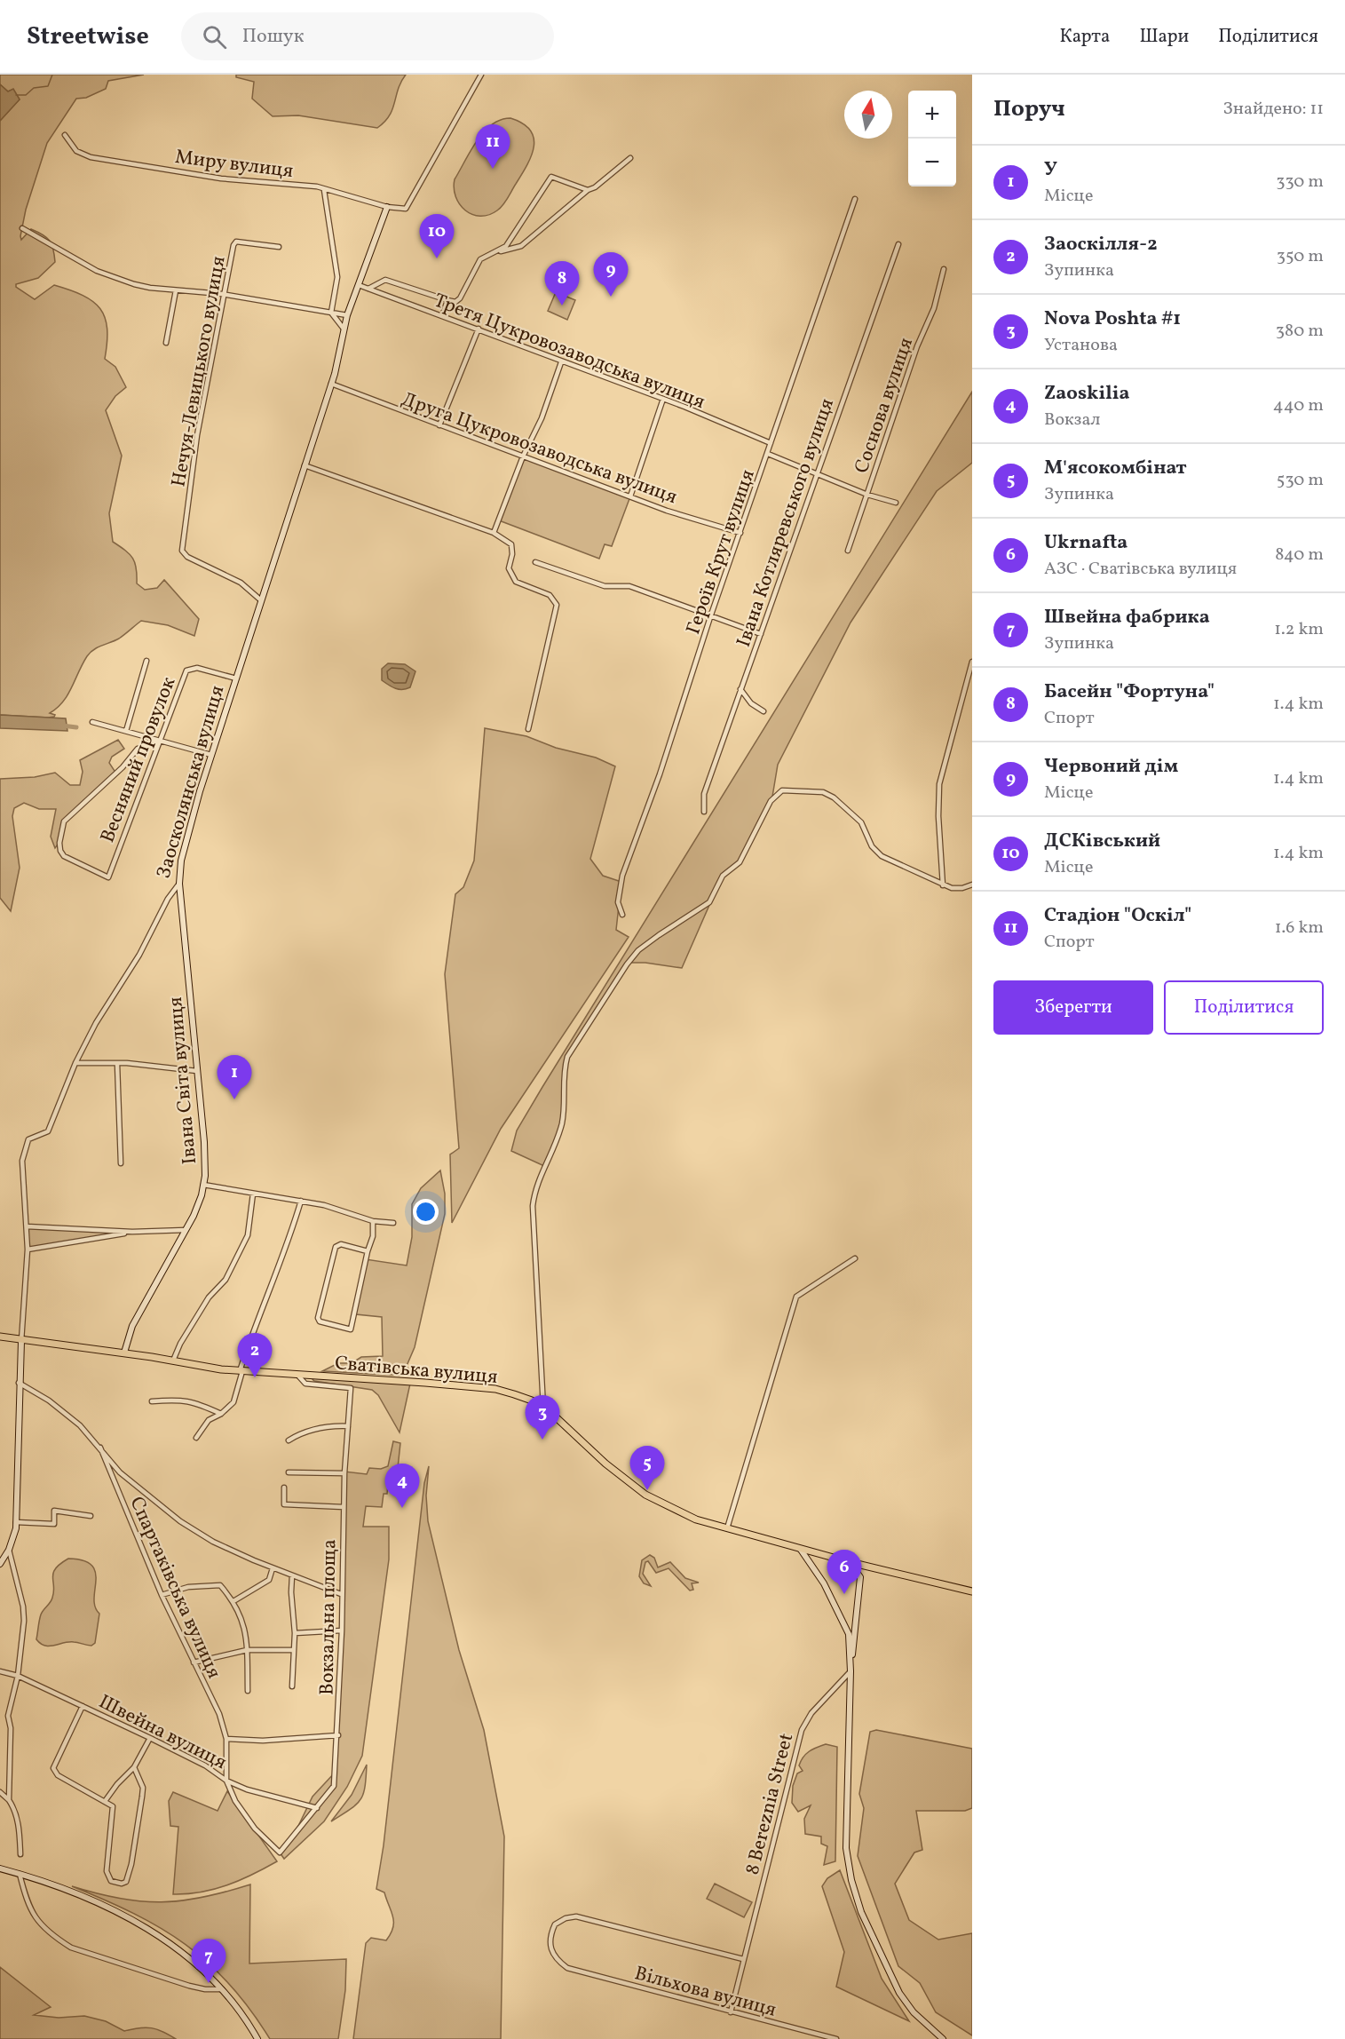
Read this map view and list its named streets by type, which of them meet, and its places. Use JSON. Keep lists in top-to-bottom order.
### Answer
{
  "streets": {
    "main road": ["Сватівська вулиця"],
    "street": [
      "Миру вулиця",
      "Третя Цукровозаводська вулиця",
      "Нечуя-Левицького вулиця",
      "Соснова вулиця",
      "Друга Цукровозаводська вулиця",
      "Івана Котляревського вулиця",
      "Героїв Крут вулиця",
      "Весняний провулок",
      "Заосколянська вулиця",
      "Івана Світа вулиця",
      "Спартаківська вулиця",
      "Вокзальна площа",
      "Швейна вулиця",
      "8 Bereznia Street",
      "Вільхова вулиця"
    ]
  },
  "crossings": [
    ["Миру вулиця", "Заосколянська вулиця"],
    ["Третя Цукровозаводська вулиця", "Героїв Крут вулиця"],
    ["Третя Цукровозаводська вулиця", "Заосколянська вулиця"],
    ["Нечуя-Левицького вулиця", "Заосколянська вулиця"],
    ["Друга Цукровозаводська вулиця", "Героїв Крут вулиця"],
    ["Друга Цукровозаводська вулиця", "Заосколянська вулиця"],
    ["Весняний провулок", "Заосколянська вулиця"],
    ["Заосколянська вулиця", "Івана Світа вулиця"],
    ["Заосколянська вулиця", "Сватівська вулиця"],
    ["Івана Світа вулиця", "Сватівська вулиця"],
    ["Сватівська вулиця", "Вокзальна площа"],
    ["Спартаківська вулиця", "Вокзальна площа"],
    ["Спартаківська вулиця", "Швейна вулиця"],
    ["Вокзальна площа", "Швейна вулиця"],
    ["8 Bereznia Street", "Вільхова вулиця"]
  ],
  "north": "top",
  "page": {
    "header": "Streetwise",
    "search": "Пошук",
    "nav": ["Карта", "Шари", "Поділитися"],
    "heading": ["Поруч", "Знайдено: 11"],
    "map_buttons": ["+", "−"],
    "pins": [
      "11",
      "10",
      "9",
      "8",
      "1",
      "2",
      "3",
      "5",
      "4",
      "6",
      "7"
    ],
    "list": [
      {
        "mark": "1",
        "name": "У",
        "note": "Місце",
        "value": "330 m"
      },
      {
        "mark": "2",
        "name": "Заоскілля-2",
        "note": "Зупинка",
        "value": "350 m"
      },
      {
        "mark": "3",
        "name": "Nova Poshta #1",
        "note": "Установа",
        "value": "380 m"
      },
      {
        "mark": "4",
        "name": "Zaoskilia",
        "note": "Вокзал",
        "value": "440 m"
      },
      {
        "mark": "5",
        "name": "М'ясокомбінат",
        "note": "Зупинка",
        "value": "530 m"
      },
      {
        "mark": "6",
        "name": "Ukrnafta",
        "note": "АЗС · Сватівська вулиця",
        "value": "840 m"
      },
      {
        "mark": "7",
        "name": "Швейна фабрика",
        "note": "Зупинка",
        "value": "1.2 km"
      },
      {
        "mark": "8",
        "name": "Басейн \"Фортуна\"",
        "note": "Спорт",
        "value": "1.4 km"
      },
      {
        "mark": "9",
        "name": "Червоний дім",
        "note": "Місце",
        "value": "1.4 km"
      },
      {
        "mark": "10",
        "name": "ДСКівський",
        "note": "Місце",
        "value": "1.4 km"
      },
      {
        "mark": "11",
        "name": "Стадіон \"Оскіл\"",
        "note": "Спорт",
        "value": "1.6 km"
      }
    ],
    "buttons": ["Зберегти", "Поділитися"]
  }
}
